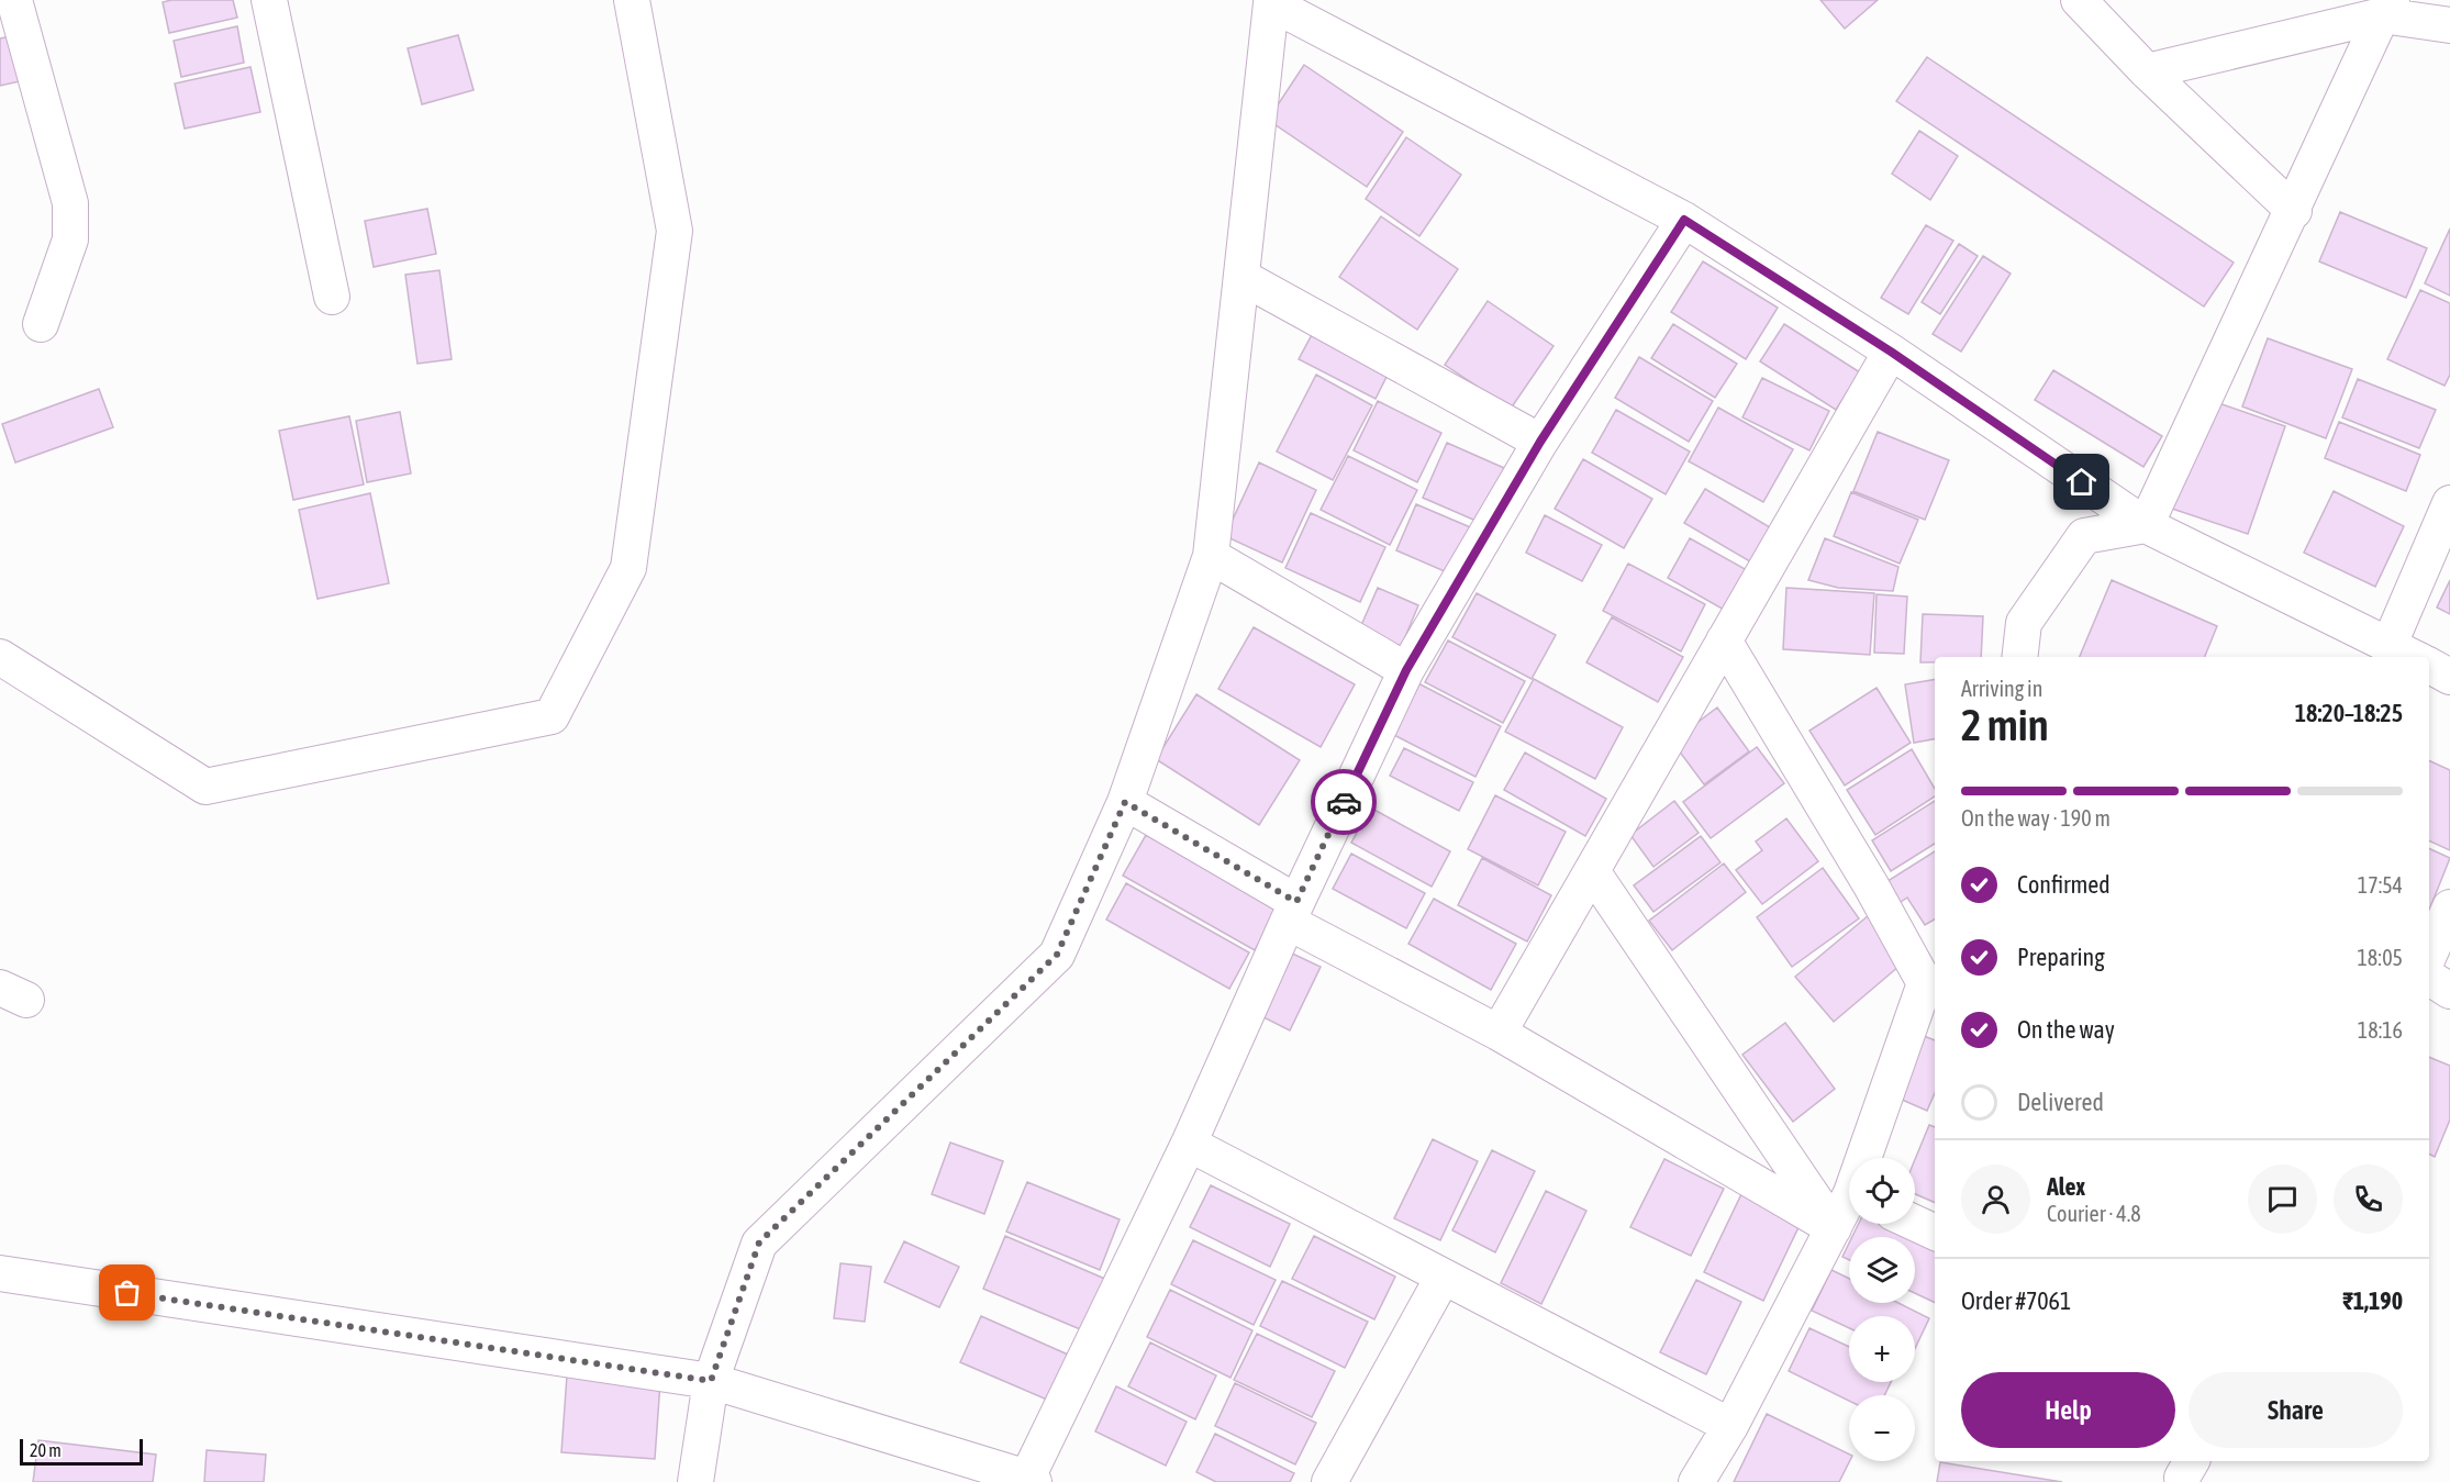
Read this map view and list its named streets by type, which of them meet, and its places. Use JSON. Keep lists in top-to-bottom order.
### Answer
{
  "scale_bar": "20 m",
  "page": {
    "heading": ["2 min", "Arriving in", "18:20–18:25"],
    "panel": [
      "Alex",
      "Courier · 4.8",
      "Order #7061",
      "₹1,190"
    ],
    "bar": "On the way · 190 m",
    "list": [
      ["Confirmed", "17:54"],
      ["Preparing", "18:05"],
      ["On the way", "18:16"],
      "Delivered"
    ],
    "map_buttons": ["+", "−"],
    "buttons": ["Help", "Share"],
    "scale": "20 m"
  }
}
